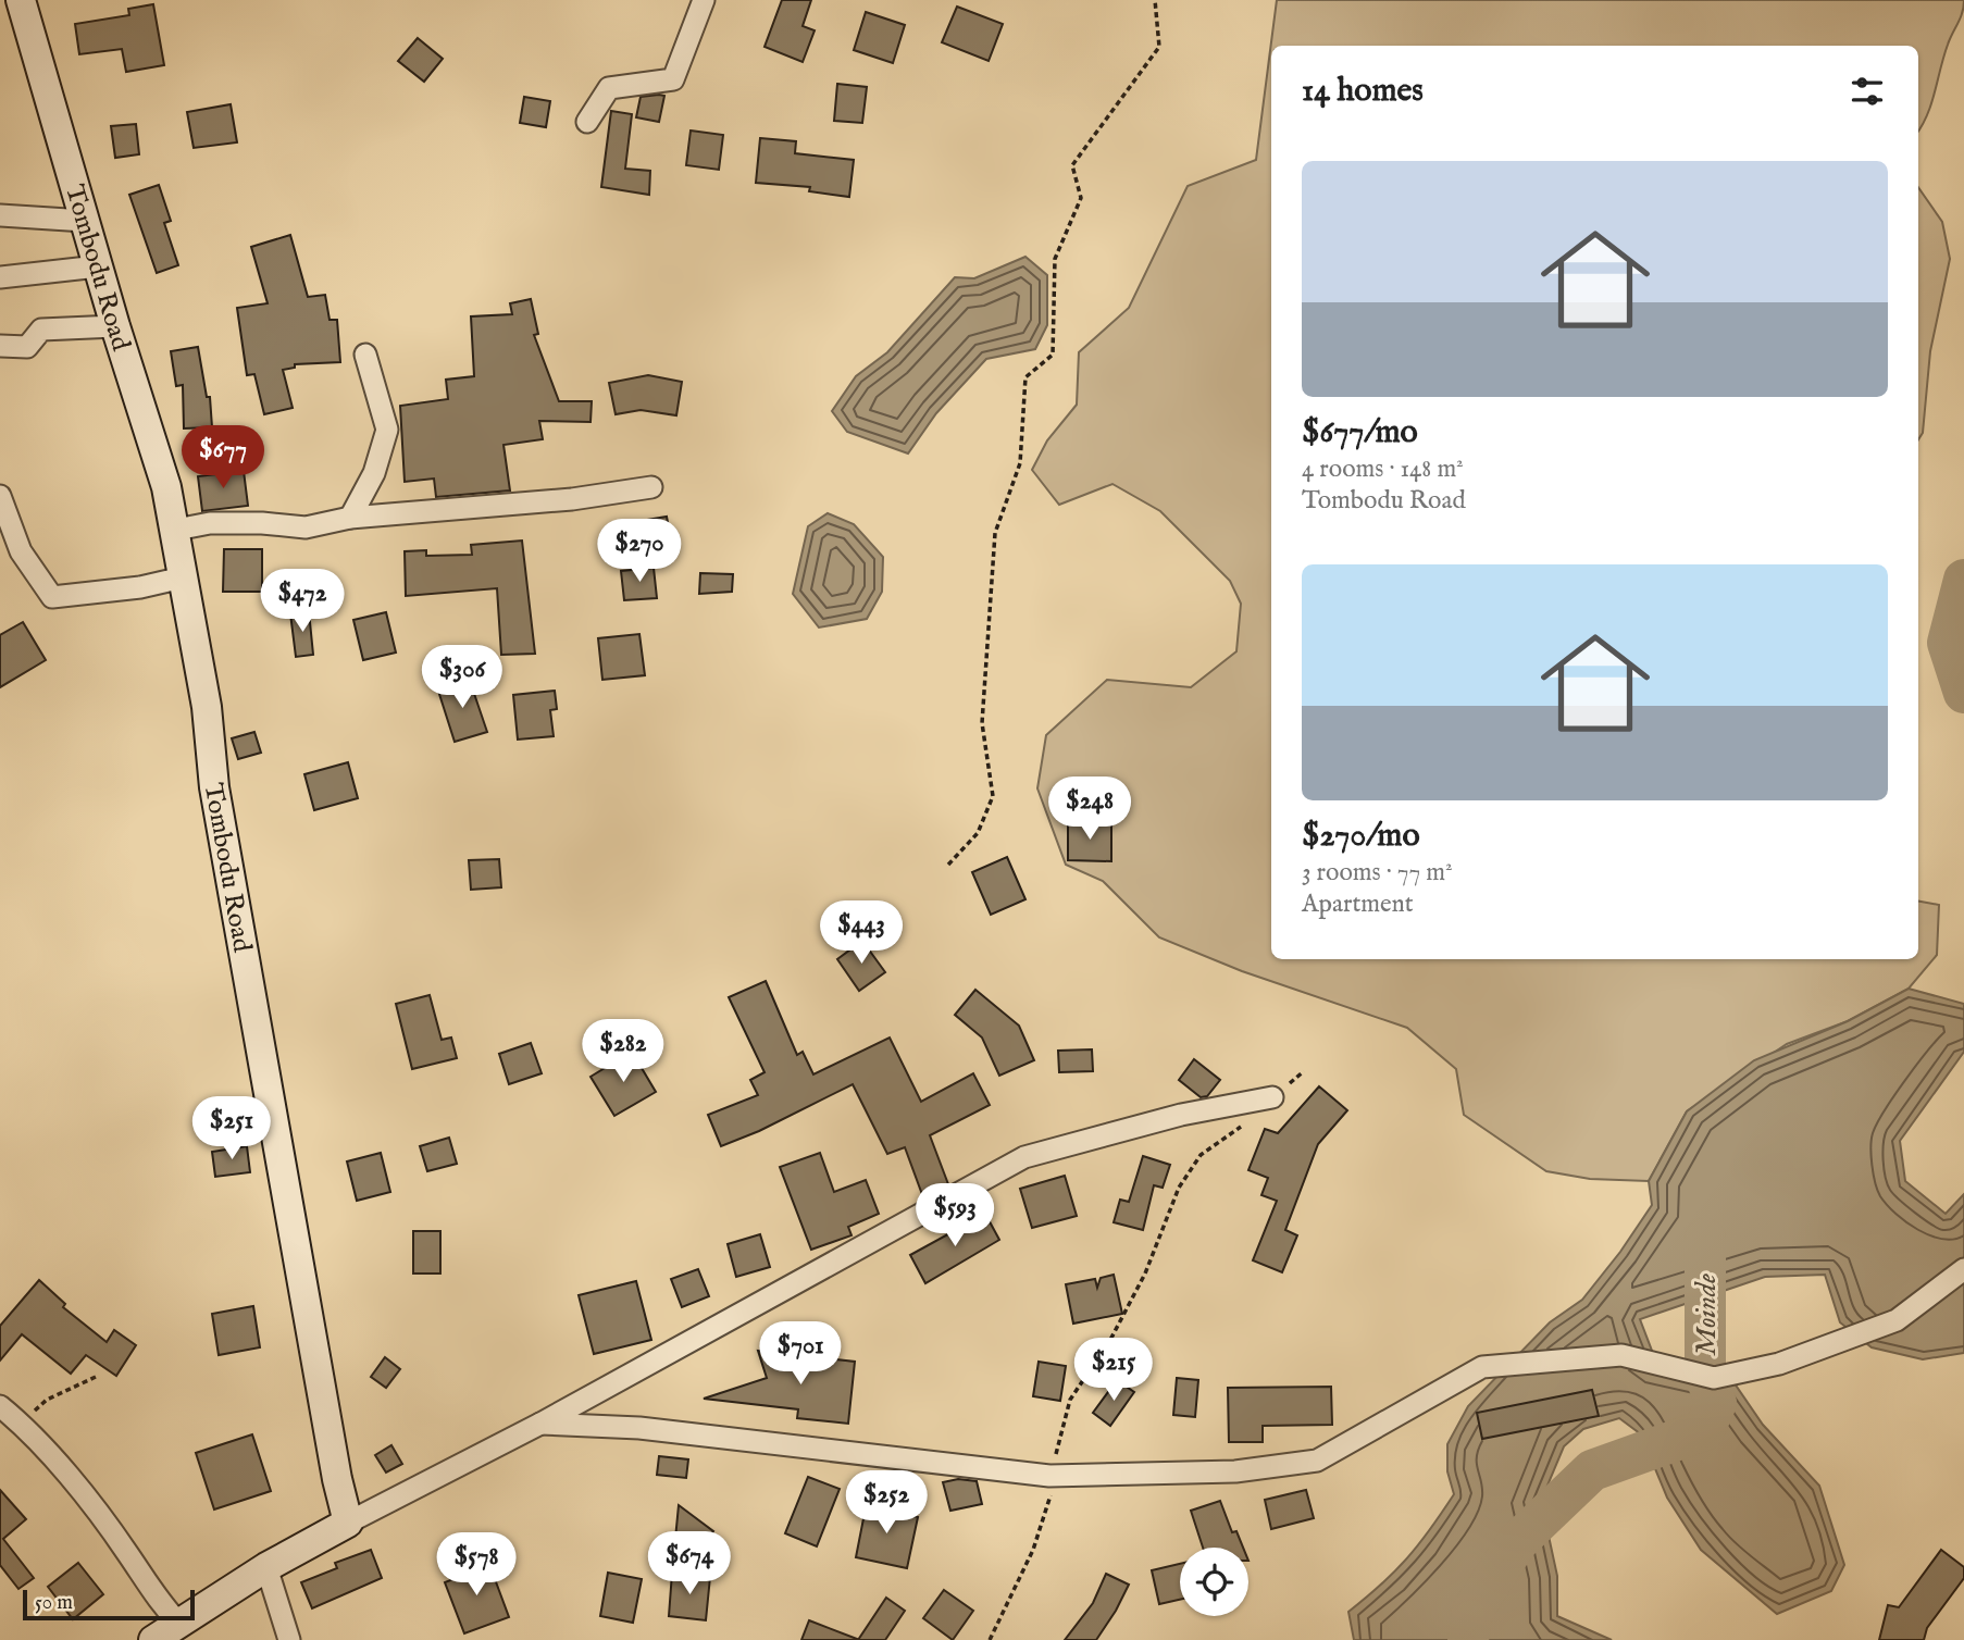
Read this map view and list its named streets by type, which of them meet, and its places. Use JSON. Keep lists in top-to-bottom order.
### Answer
{
  "streets": {
    "main road": ["Tombodu Road"]
  },
  "water": ["Moinde"],
  "scale_bar": "50 m",
  "page": {
    "heading": "14 homes",
    "list": [
      {
        "name": "$677/mo",
        "note": "4 rooms · 148 m² · Tombodu Road"
      },
      {
        "name": "$270/mo",
        "note": "3 rooms · 77 m² · Apartment"
      }
    ],
    "price": [
      "$677",
      "$270",
      "$472",
      "$306",
      "$248",
      "$443",
      "$282",
      "$251",
      "$593",
      "$701",
      "$215",
      "$252",
      "$674",
      "$578"
    ],
    "scale": "50 m"
  }
}
